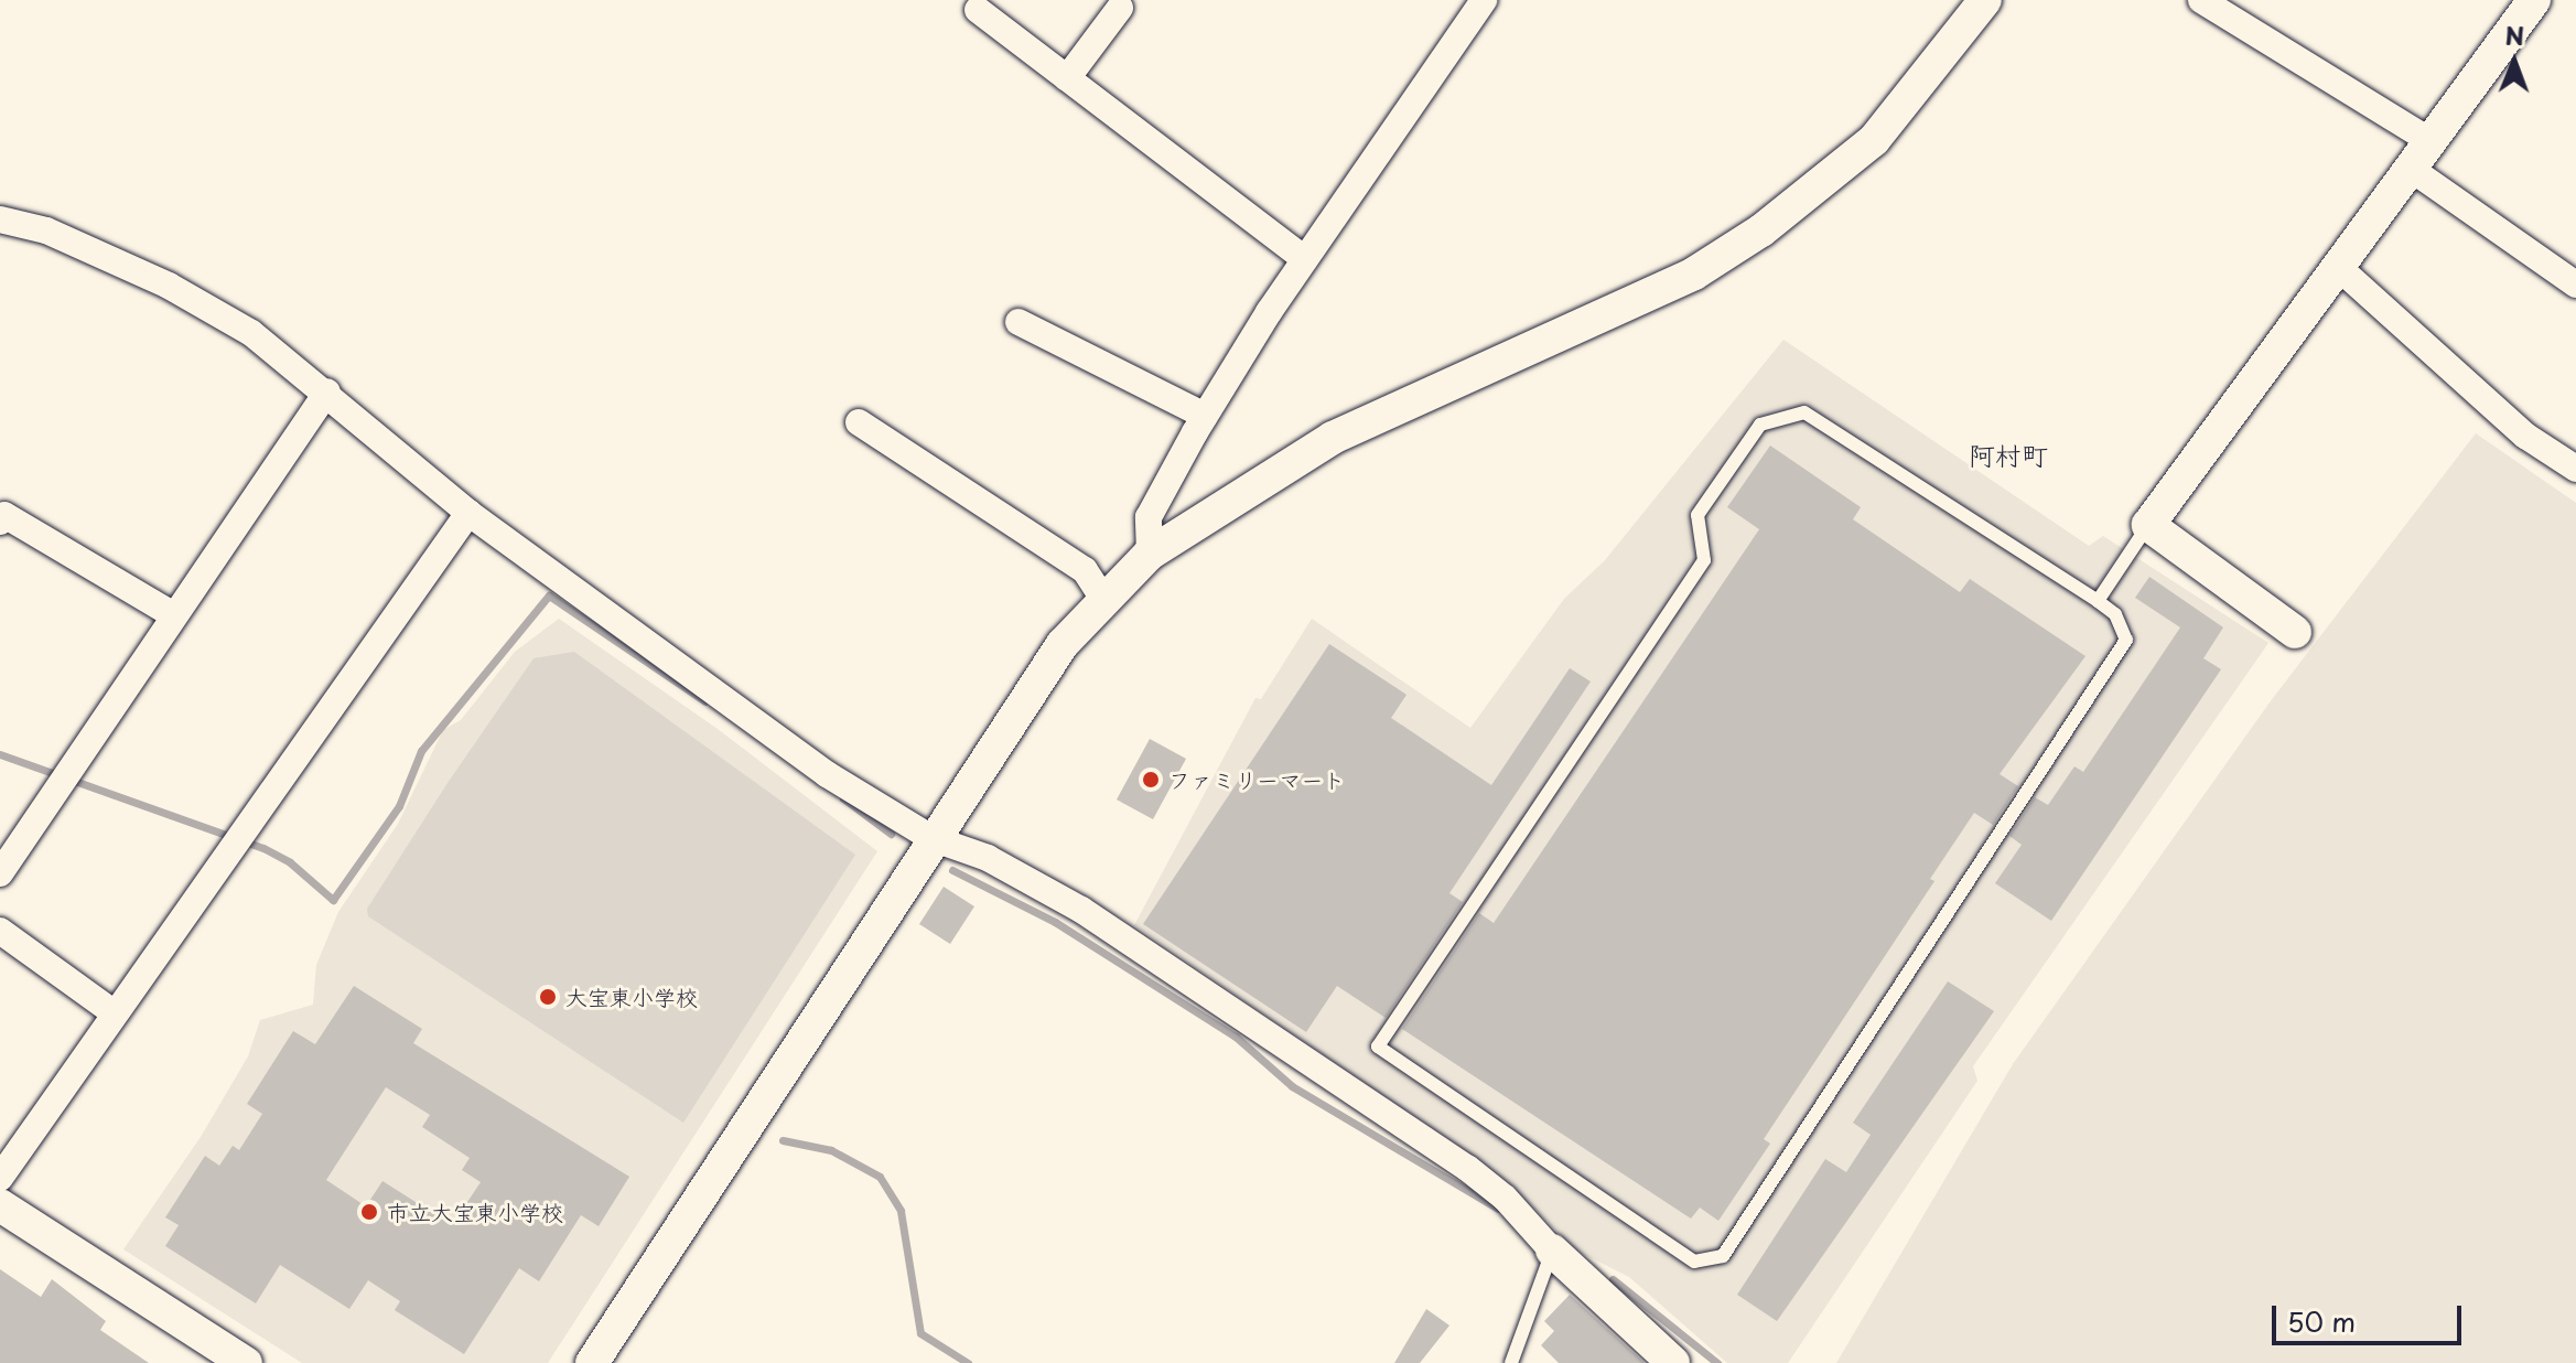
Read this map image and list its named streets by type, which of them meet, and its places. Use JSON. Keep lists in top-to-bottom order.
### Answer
{
  "districts": ["阿村町"],
  "places": ["ファミリーマート", "大宝東小学校", "市立大宝東小学校"],
  "scale_bar": "50 m",
  "north": "top"
}
